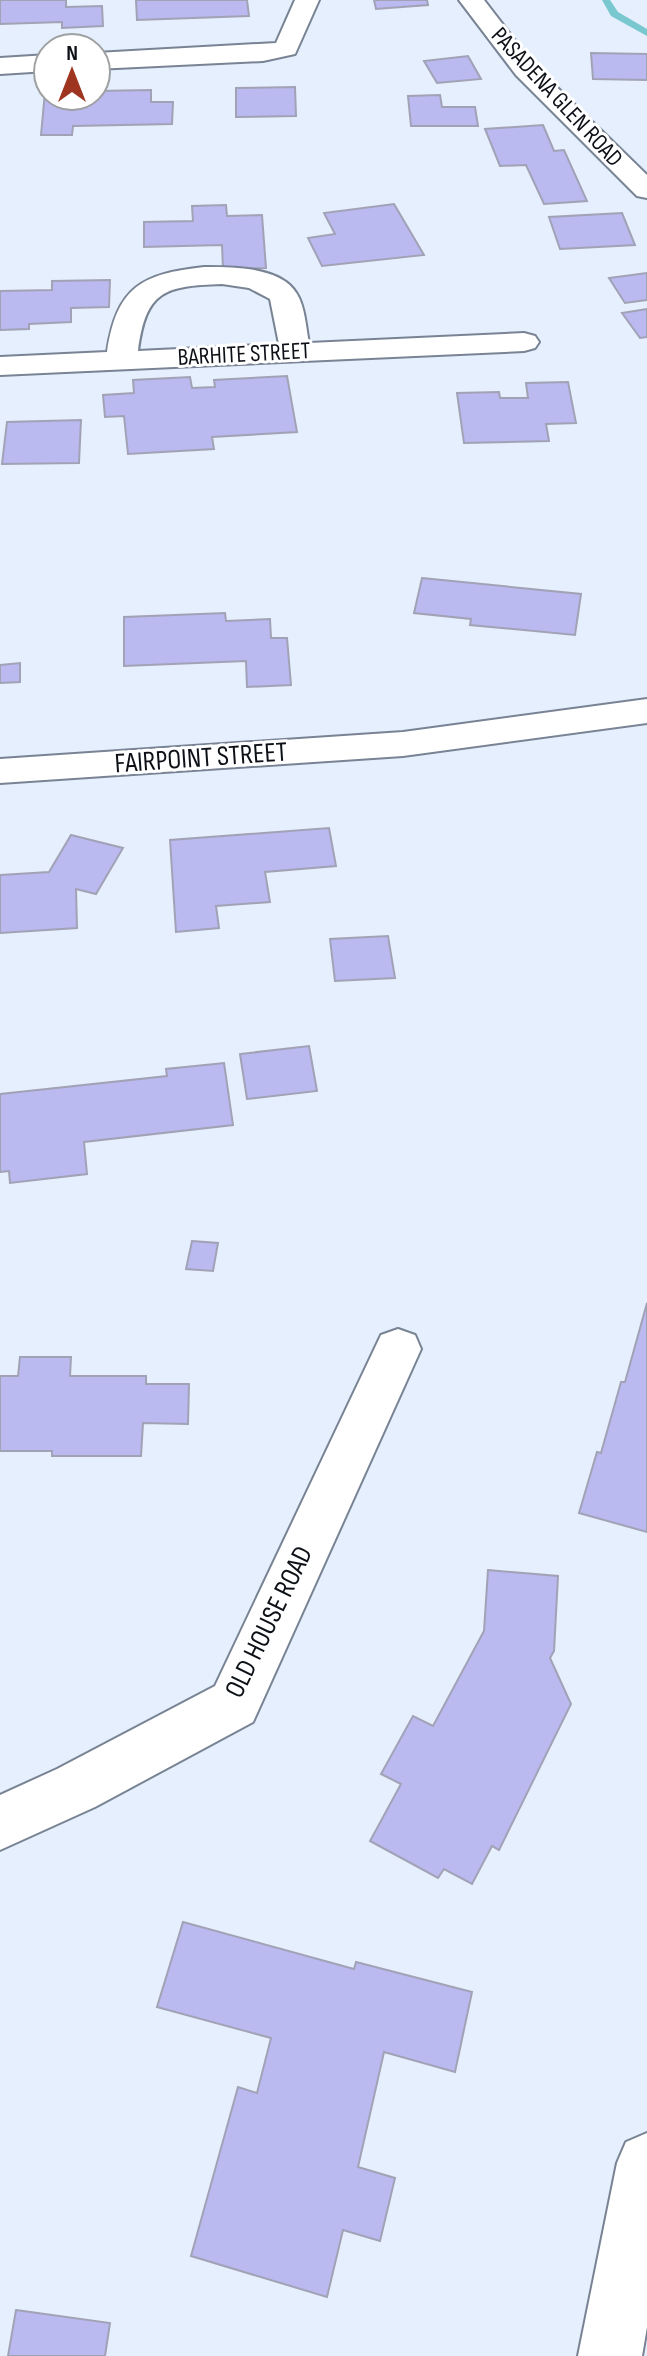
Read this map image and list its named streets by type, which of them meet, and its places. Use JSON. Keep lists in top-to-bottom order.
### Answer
{
  "streets": {
    "street": [
      "PASADENA GLEN ROAD",
      "BARHITE STREET",
      "FAIRPOINT STREET",
      "OLD HOUSE ROAD"
    ]
  },
  "north": "top"
}
